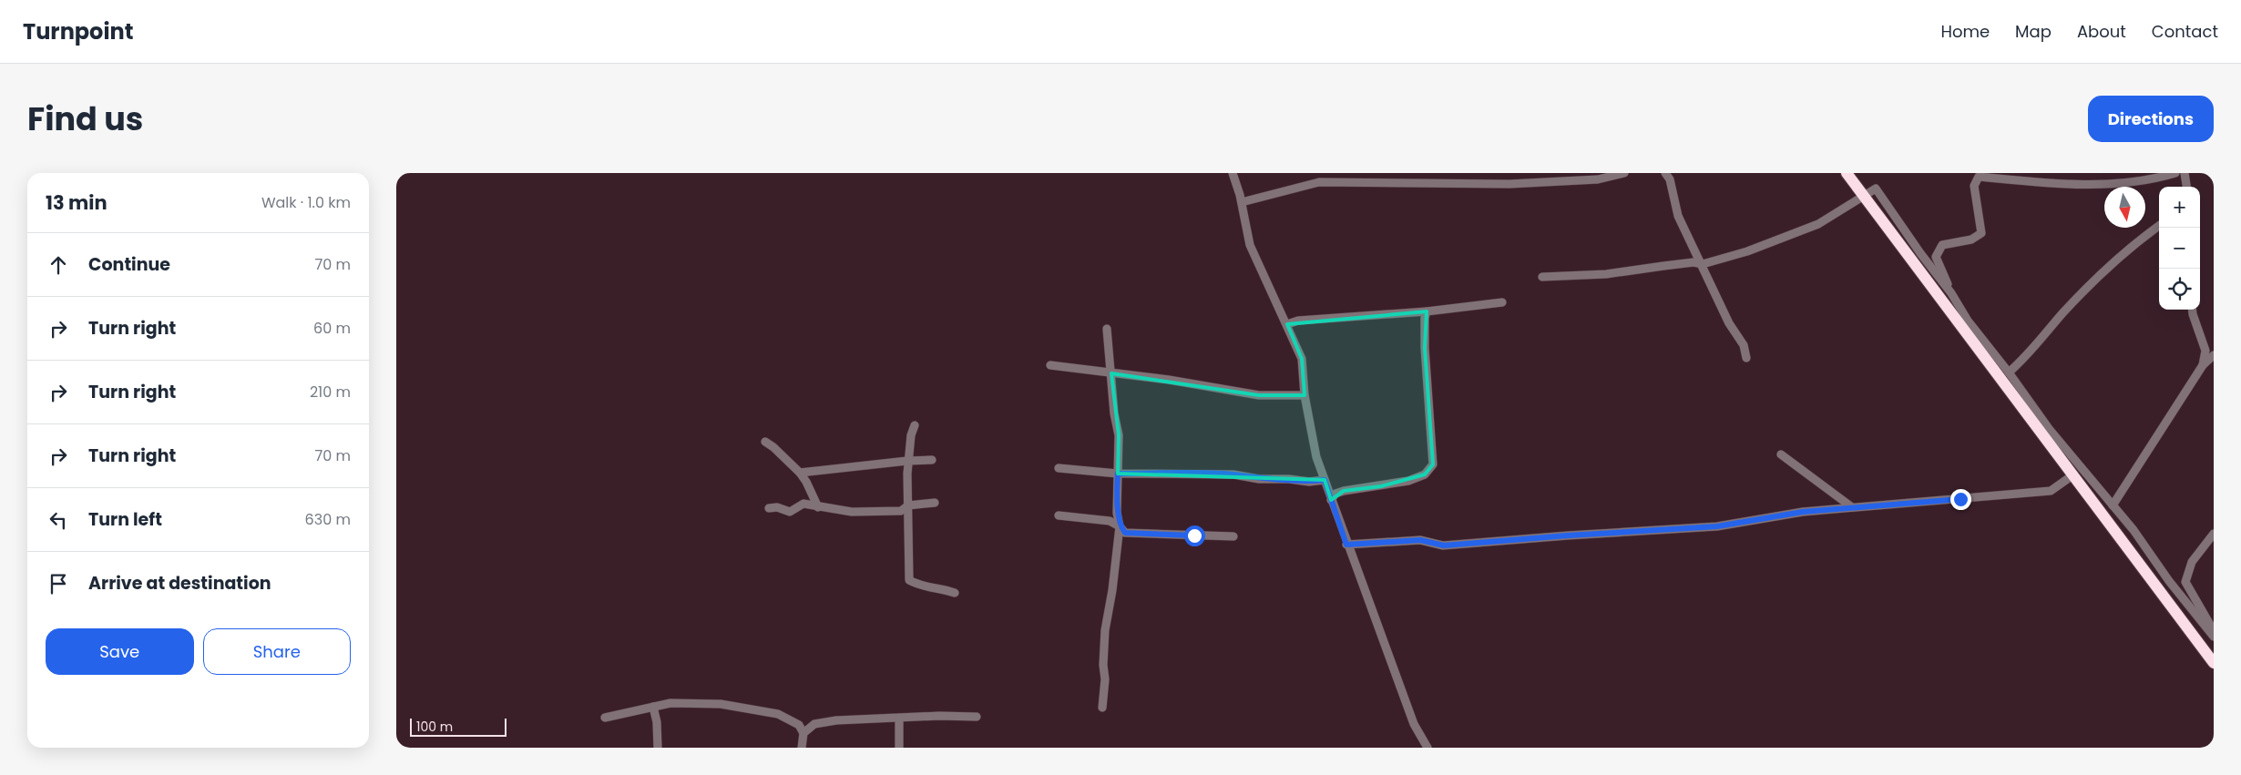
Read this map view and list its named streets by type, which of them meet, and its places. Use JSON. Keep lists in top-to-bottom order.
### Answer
{
  "scale_bar": "100 m",
  "north": "bottom",
  "page": {
    "header": "Turnpoint",
    "nav": [
      "Home",
      "Map",
      "About",
      "Contact"
    ],
    "title": "Find us",
    "buttons": [
      "Directions",
      ["Save", "Share"]
    ],
    "heading": ["13 min", "Walk · 1.0 km"],
    "map_buttons": ["+", "−"],
    "list": [
      ["Continue", "70 m"],
      ["Turn right", "60 m"],
      ["Turn right", "210 m"],
      ["Turn right", "70 m"],
      ["Turn left", "630 m"],
      "Arrive at destination"
    ],
    "scale": "100 m"
  }
}
